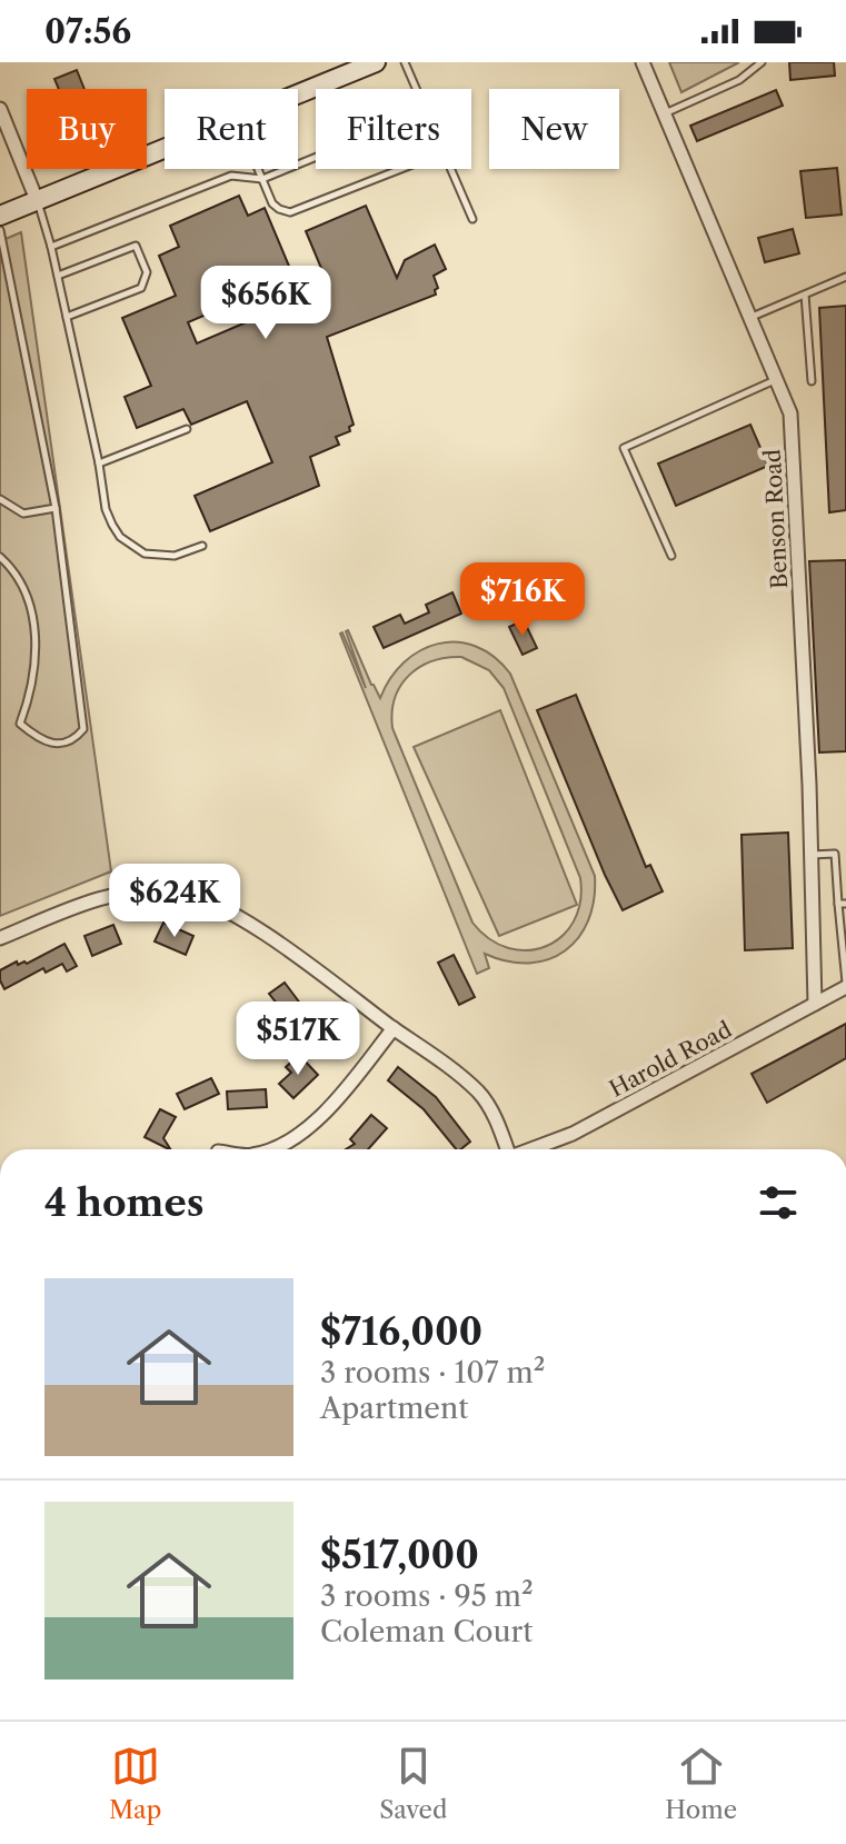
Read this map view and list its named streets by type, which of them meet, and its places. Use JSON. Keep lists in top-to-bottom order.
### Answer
{
  "streets": {
    "street": ["Benson Road", "Harold Road"]
  },
  "crossings": [
    ["Benson Road", "Harold Road"]
  ],
  "page": {
    "status": "07:56",
    "chip": [
      "Buy",
      "Rent",
      "Filters",
      "New"
    ],
    "price": [
      "$656K",
      "$716K",
      "$624K",
      "$517K"
    ],
    "heading": "4 homes",
    "list": [
      {
        "name": "$716,000",
        "note": "3 rooms · 107 m² · Apartment"
      },
      {
        "name": "$517,000",
        "note": "3 rooms · 95 m² · Coleman Court"
      }
    ],
    "tabs": ["Map", "Saved", "Home"]
  }
}
